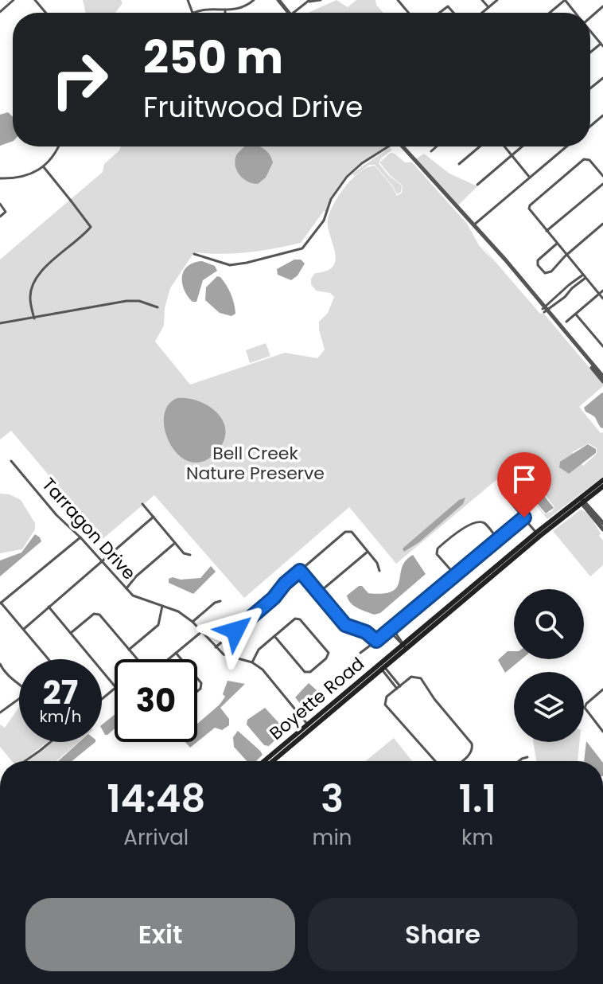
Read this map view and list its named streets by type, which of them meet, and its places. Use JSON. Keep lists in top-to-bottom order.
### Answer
{
  "streets": {
    "main road": ["Boyette Road"],
    "street": ["Tarragon Drive"]
  },
  "parks": ["Bell Creek Nature Preserve"],
  "page": {
    "turn": ["250 m", "Fruitwood Drive"],
    "speed": "27 km/h",
    "limit": "30",
    "eta": [
      "14:48",
      "Arrival",
      "3",
      "min",
      "1.1",
      "km"
    ],
    "buttons": ["Exit", "Share"]
  }
}
